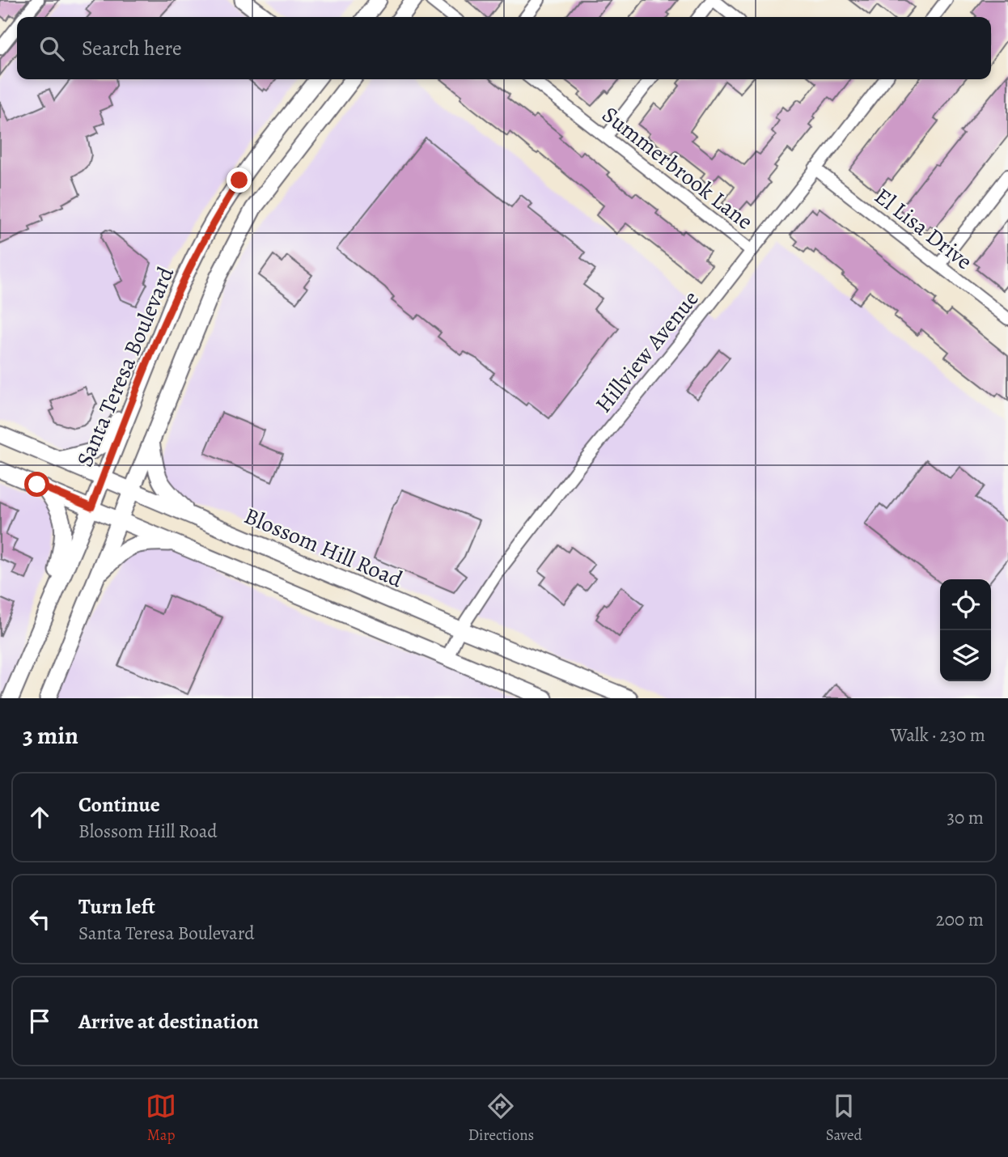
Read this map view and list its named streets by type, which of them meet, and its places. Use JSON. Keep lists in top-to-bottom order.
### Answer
{
  "streets": {
    "main road": ["Santa Teresa Boulevard", "Blossom Hill Road"],
    "street": ["Summerbrook Lane", "El Lisa Drive", "Hillview Avenue"]
  },
  "crossings": [
    ["Summerbrook Lane", "Hillview Avenue"],
    ["El Lisa Drive", "Hillview Avenue"],
    ["Hillview Avenue", "Blossom Hill Road"],
    ["Santa Teresa Boulevard", "Blossom Hill Road"]
  ],
  "page": {
    "search": "Search here",
    "heading": ["3 min", "Walk · 230 m"],
    "list": [
      ["Continue", "Blossom Hill Road", "30 m"],
      ["Turn left", "Santa Teresa Boulevard", "200 m"],
      "Arrive at destination"
    ],
    "nav": ["Map", "Directions", "Saved"]
  }
}
